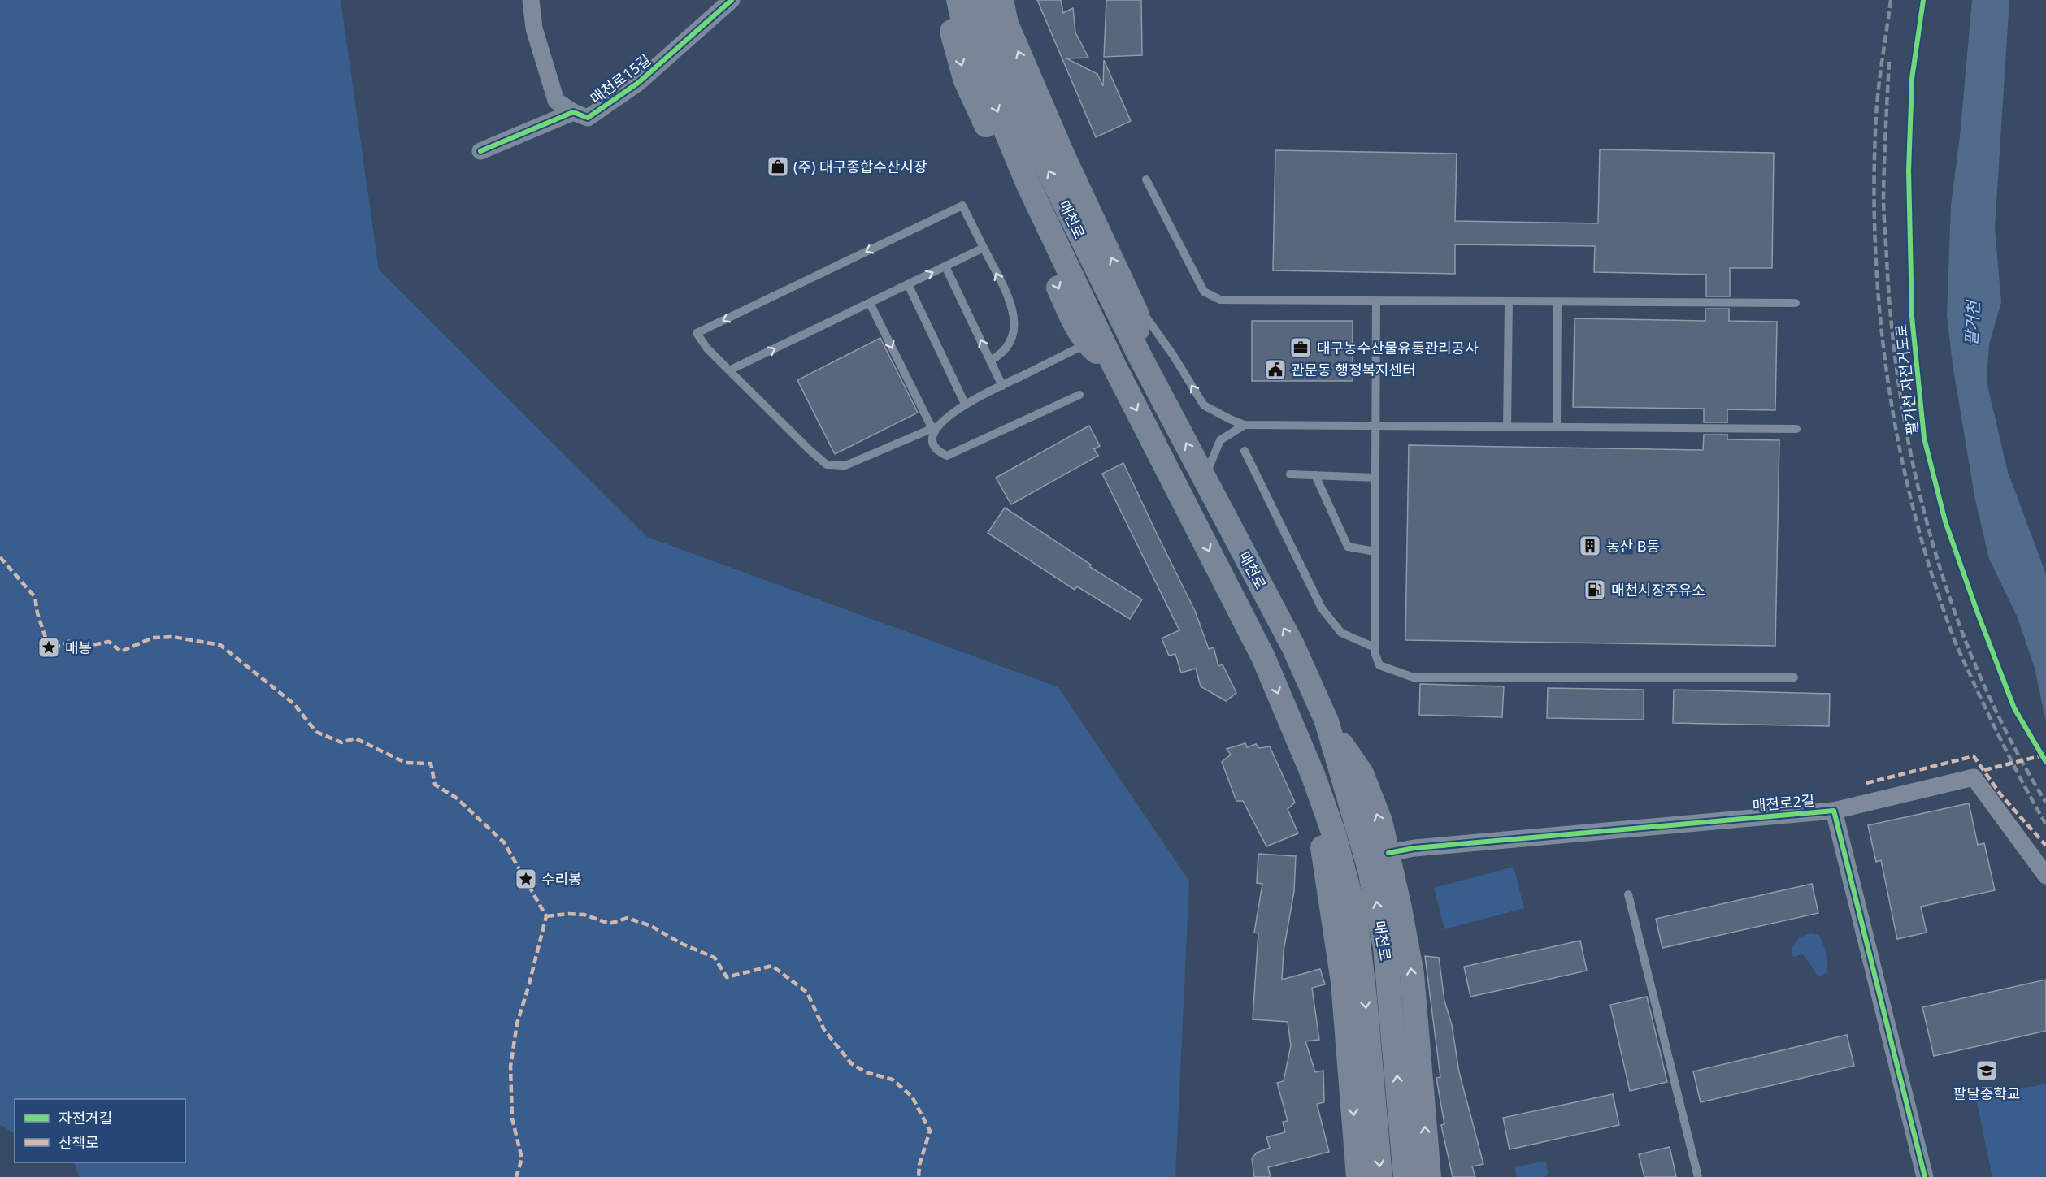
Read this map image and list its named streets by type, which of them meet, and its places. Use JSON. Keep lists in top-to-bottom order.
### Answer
{
  "streets": {
    "main road": ["매천로"],
    "street": ["매천로15길", "매천로2길"],
    "cycle path": ["팔거천 자전거도로"]
  },
  "water": ["팔거천"],
  "places": {
    "shop": ["(주) 대구종합수산시장"],
    "office": ["대구농수산물유통관리공사"],
    "public building": ["관문동 행정복지센터"],
    "building": ["농산 B동"],
    "fuel station": ["매천시장주유소"],
    "place": ["매봉", "수리봉"],
    "school or university": ["팔달중학교"]
  },
  "legend": ["자전거길", "산책로"]
}
